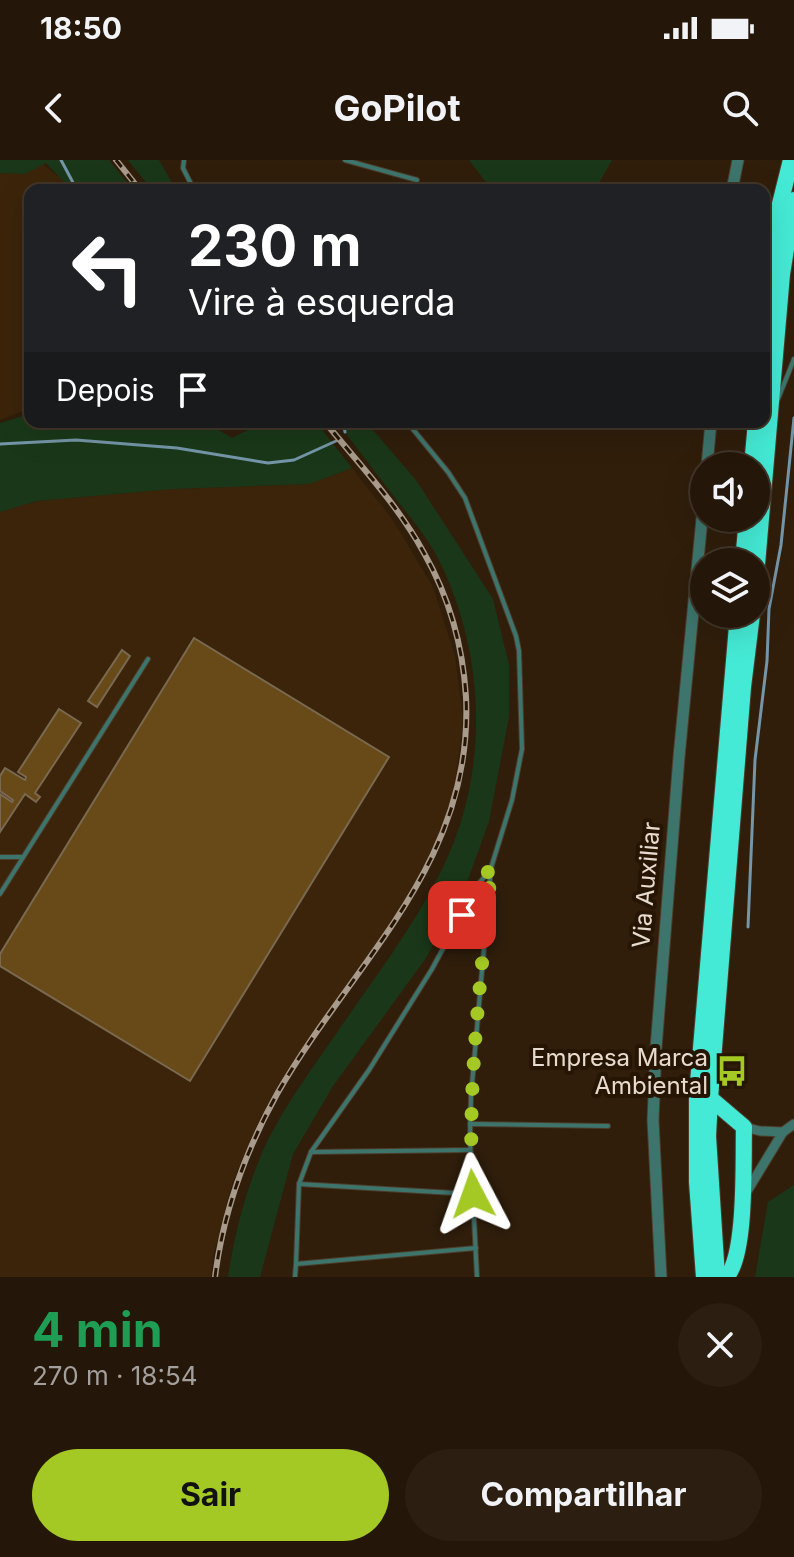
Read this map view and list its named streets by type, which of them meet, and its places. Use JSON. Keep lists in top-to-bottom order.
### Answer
{
  "streets": {
    "street": ["Via Auxiliar"]
  },
  "places": {
    "bus stop": ["Empresa Marca Ambiental"]
  },
  "page": {
    "status": "18:50",
    "header": "GoPilot",
    "turn": ["230 m", "Vire à esquerda"],
    "then": "Depois",
    "heading": ["4 min", "270 m · 18:54"],
    "buttons": ["Sair", "Compartilhar"]
  }
}
